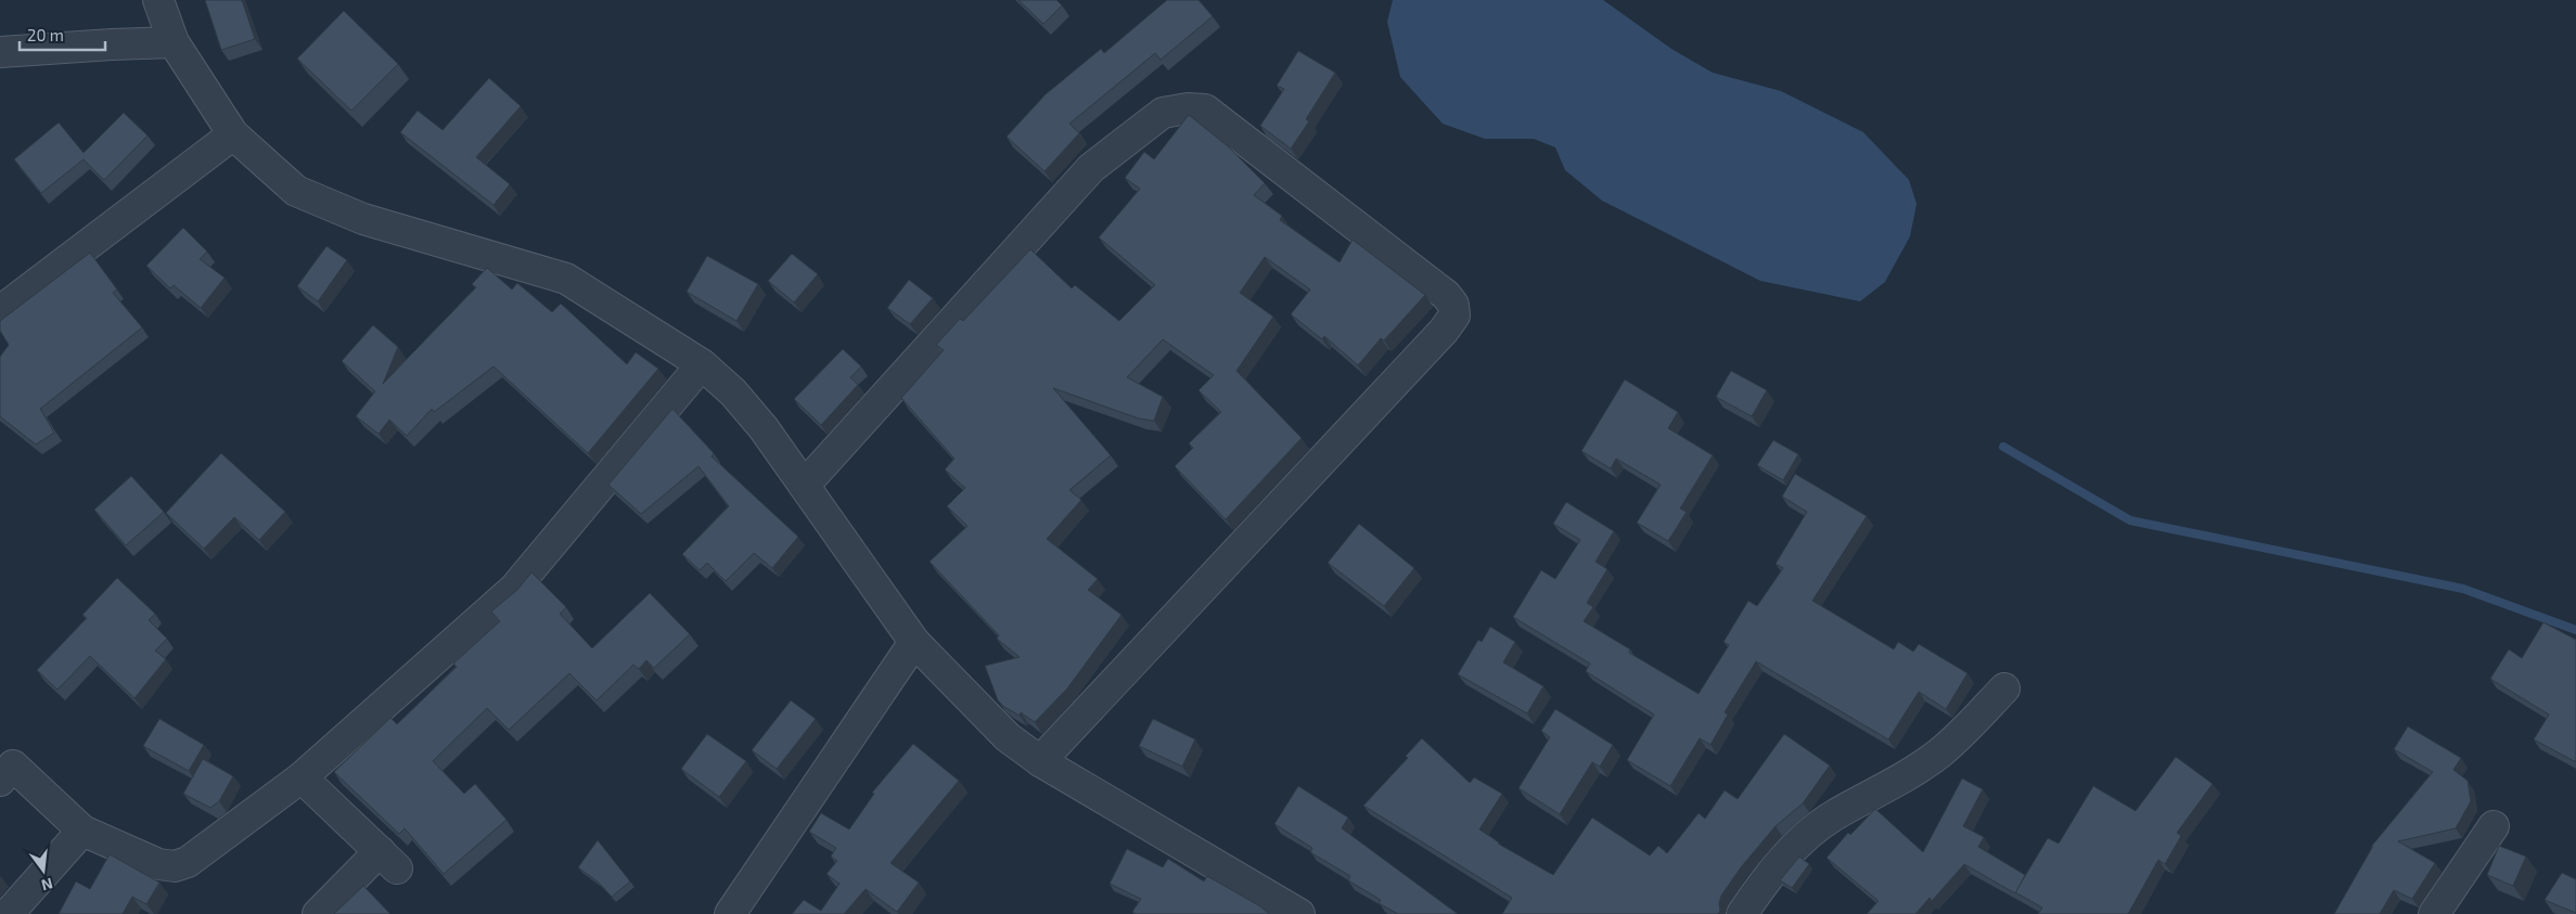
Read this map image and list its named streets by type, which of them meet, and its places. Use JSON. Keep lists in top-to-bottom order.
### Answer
{
  "scale_bar": "20 m",
  "north": "bottom"
}
